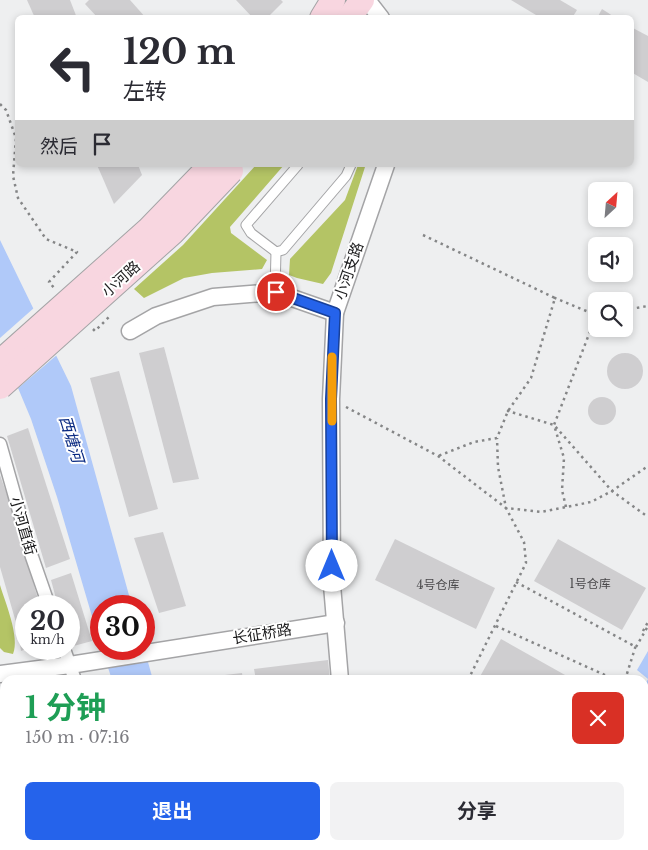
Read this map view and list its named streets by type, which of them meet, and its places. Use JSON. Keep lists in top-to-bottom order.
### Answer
{
  "streets": {
    "main road": ["小河路"],
    "street": ["小河支路", "小河直街", "长征桥路"]
  },
  "crossings": [
    ["小河支路", "长征桥路"]
  ],
  "water": ["西塘河"],
  "house_numbers": ["1号仓库", "4号仓库"],
  "north": "top right",
  "page": {
    "turn": ["120 m", "左转"],
    "then": "然后",
    "speed": "20 km/h",
    "limit": "30",
    "heading": ["1 分钟", "150 m · 07:16"],
    "buttons": ["退出", "分享"]
  }
}
